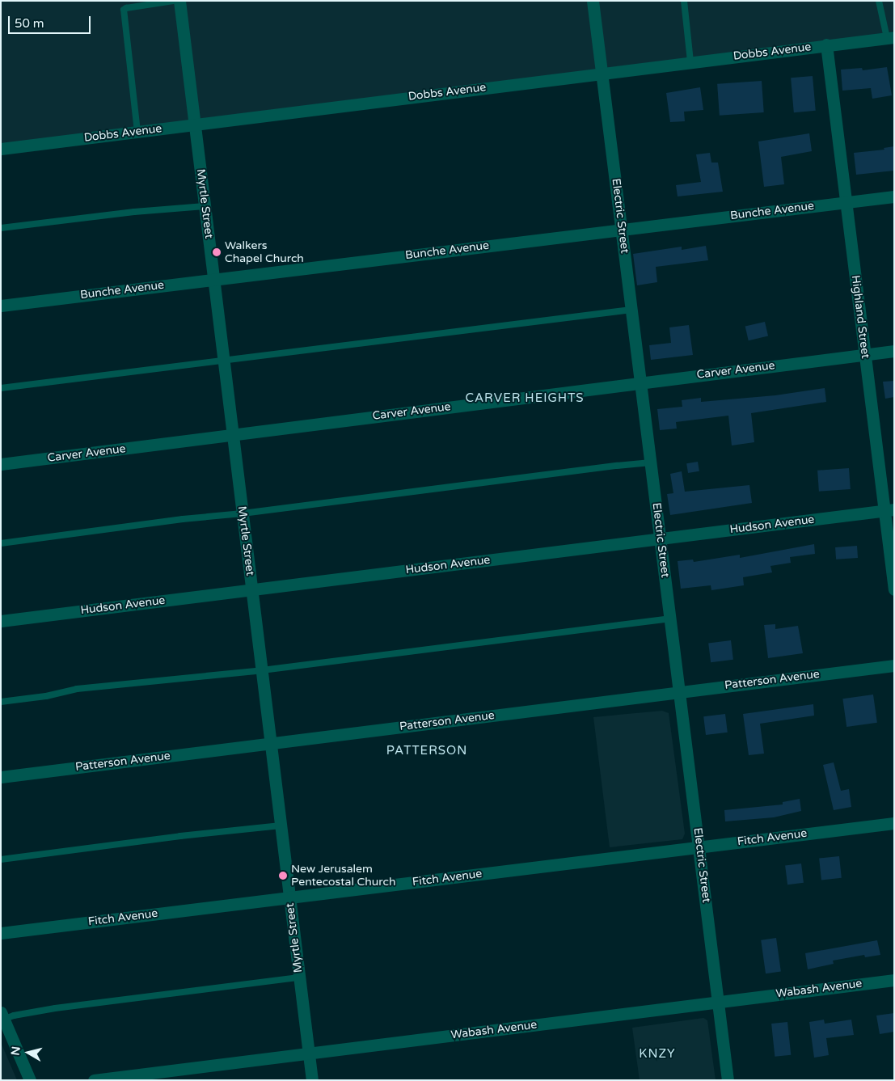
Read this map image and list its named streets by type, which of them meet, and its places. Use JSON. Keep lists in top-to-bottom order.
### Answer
{
  "streets": {
    "street": [
      "Dobbs Avenue",
      "Myrtle Street",
      "Bunche Avenue",
      "Electric Street",
      "Highland Street",
      "Carver Avenue",
      "Hudson Avenue",
      "Patterson Avenue",
      "Fitch Avenue",
      "Wabash Avenue"
    ]
  },
  "crossings": [
    ["Dobbs Avenue", "Myrtle Street"],
    ["Dobbs Avenue", "Electric Street"],
    ["Dobbs Avenue", "Highland Street"],
    ["Myrtle Street", "Bunche Avenue"],
    ["Myrtle Street", "Carver Avenue"],
    ["Myrtle Street", "Hudson Avenue"],
    ["Myrtle Street", "Patterson Avenue"],
    ["Myrtle Street", "Fitch Avenue"],
    ["Myrtle Street", "Wabash Avenue"],
    ["Bunche Avenue", "Electric Street"],
    ["Bunche Avenue", "Highland Street"],
    ["Electric Street", "Carver Avenue"],
    ["Electric Street", "Hudson Avenue"],
    ["Electric Street", "Patterson Avenue"],
    ["Electric Street", "Fitch Avenue"],
    ["Electric Street", "Wabash Avenue"],
    ["Highland Street", "Carver Avenue"],
    ["Highland Street", "Hudson Avenue"]
  ],
  "districts": ["CARVER HEIGHTS", "PATTERSON", "KNZY"],
  "places": ["Walkers Chapel Church", "New Jerusalem Pentecostal Church"],
  "scale_bar": "50 m",
  "north": "left"
}
